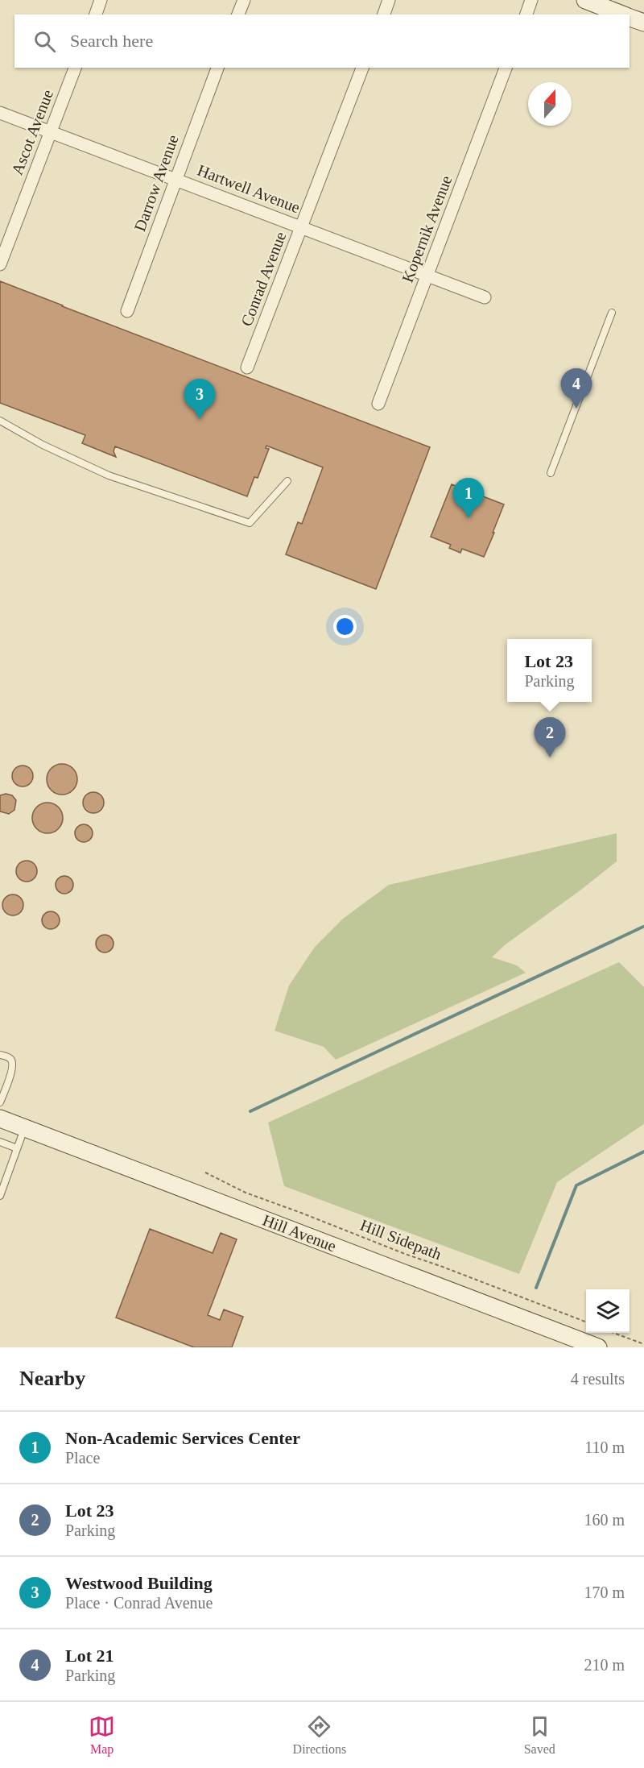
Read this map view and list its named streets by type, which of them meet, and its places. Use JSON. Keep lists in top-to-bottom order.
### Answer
{
  "streets": {
    "main road": ["Hill Avenue"],
    "street": [
      "Ascot Avenue",
      "Darrow Avenue",
      "Hartwell Avenue",
      "Kopernik Avenue",
      "Conrad Avenue"
    ],
    "path": ["Hill Sidepath"]
  },
  "crossings": [
    ["Ascot Avenue", "Hartwell Avenue"],
    ["Darrow Avenue", "Hartwell Avenue"],
    ["Hartwell Avenue", "Kopernik Avenue"],
    ["Hartwell Avenue", "Conrad Avenue"]
  ],
  "north": "top",
  "page": {
    "search": "Search here",
    "pins": [
      "4",
      "3",
      "1",
      "2"
    ],
    "popup": ["Lot 23", "Parking"],
    "heading": ["Nearby", "4 results"],
    "list": [
      {
        "mark": "1",
        "name": "Non-Academic Services Center",
        "note": "Place",
        "value": "110 m"
      },
      {
        "mark": "2",
        "name": "Lot 23",
        "note": "Parking",
        "value": "160 m"
      },
      {
        "mark": "3",
        "name": "Westwood Building",
        "note": "Place · Conrad Avenue",
        "value": "170 m"
      },
      {
        "mark": "4",
        "name": "Lot 21",
        "note": "Parking",
        "value": "210 m"
      }
    ],
    "nav": ["Map", "Directions", "Saved"]
  }
}
